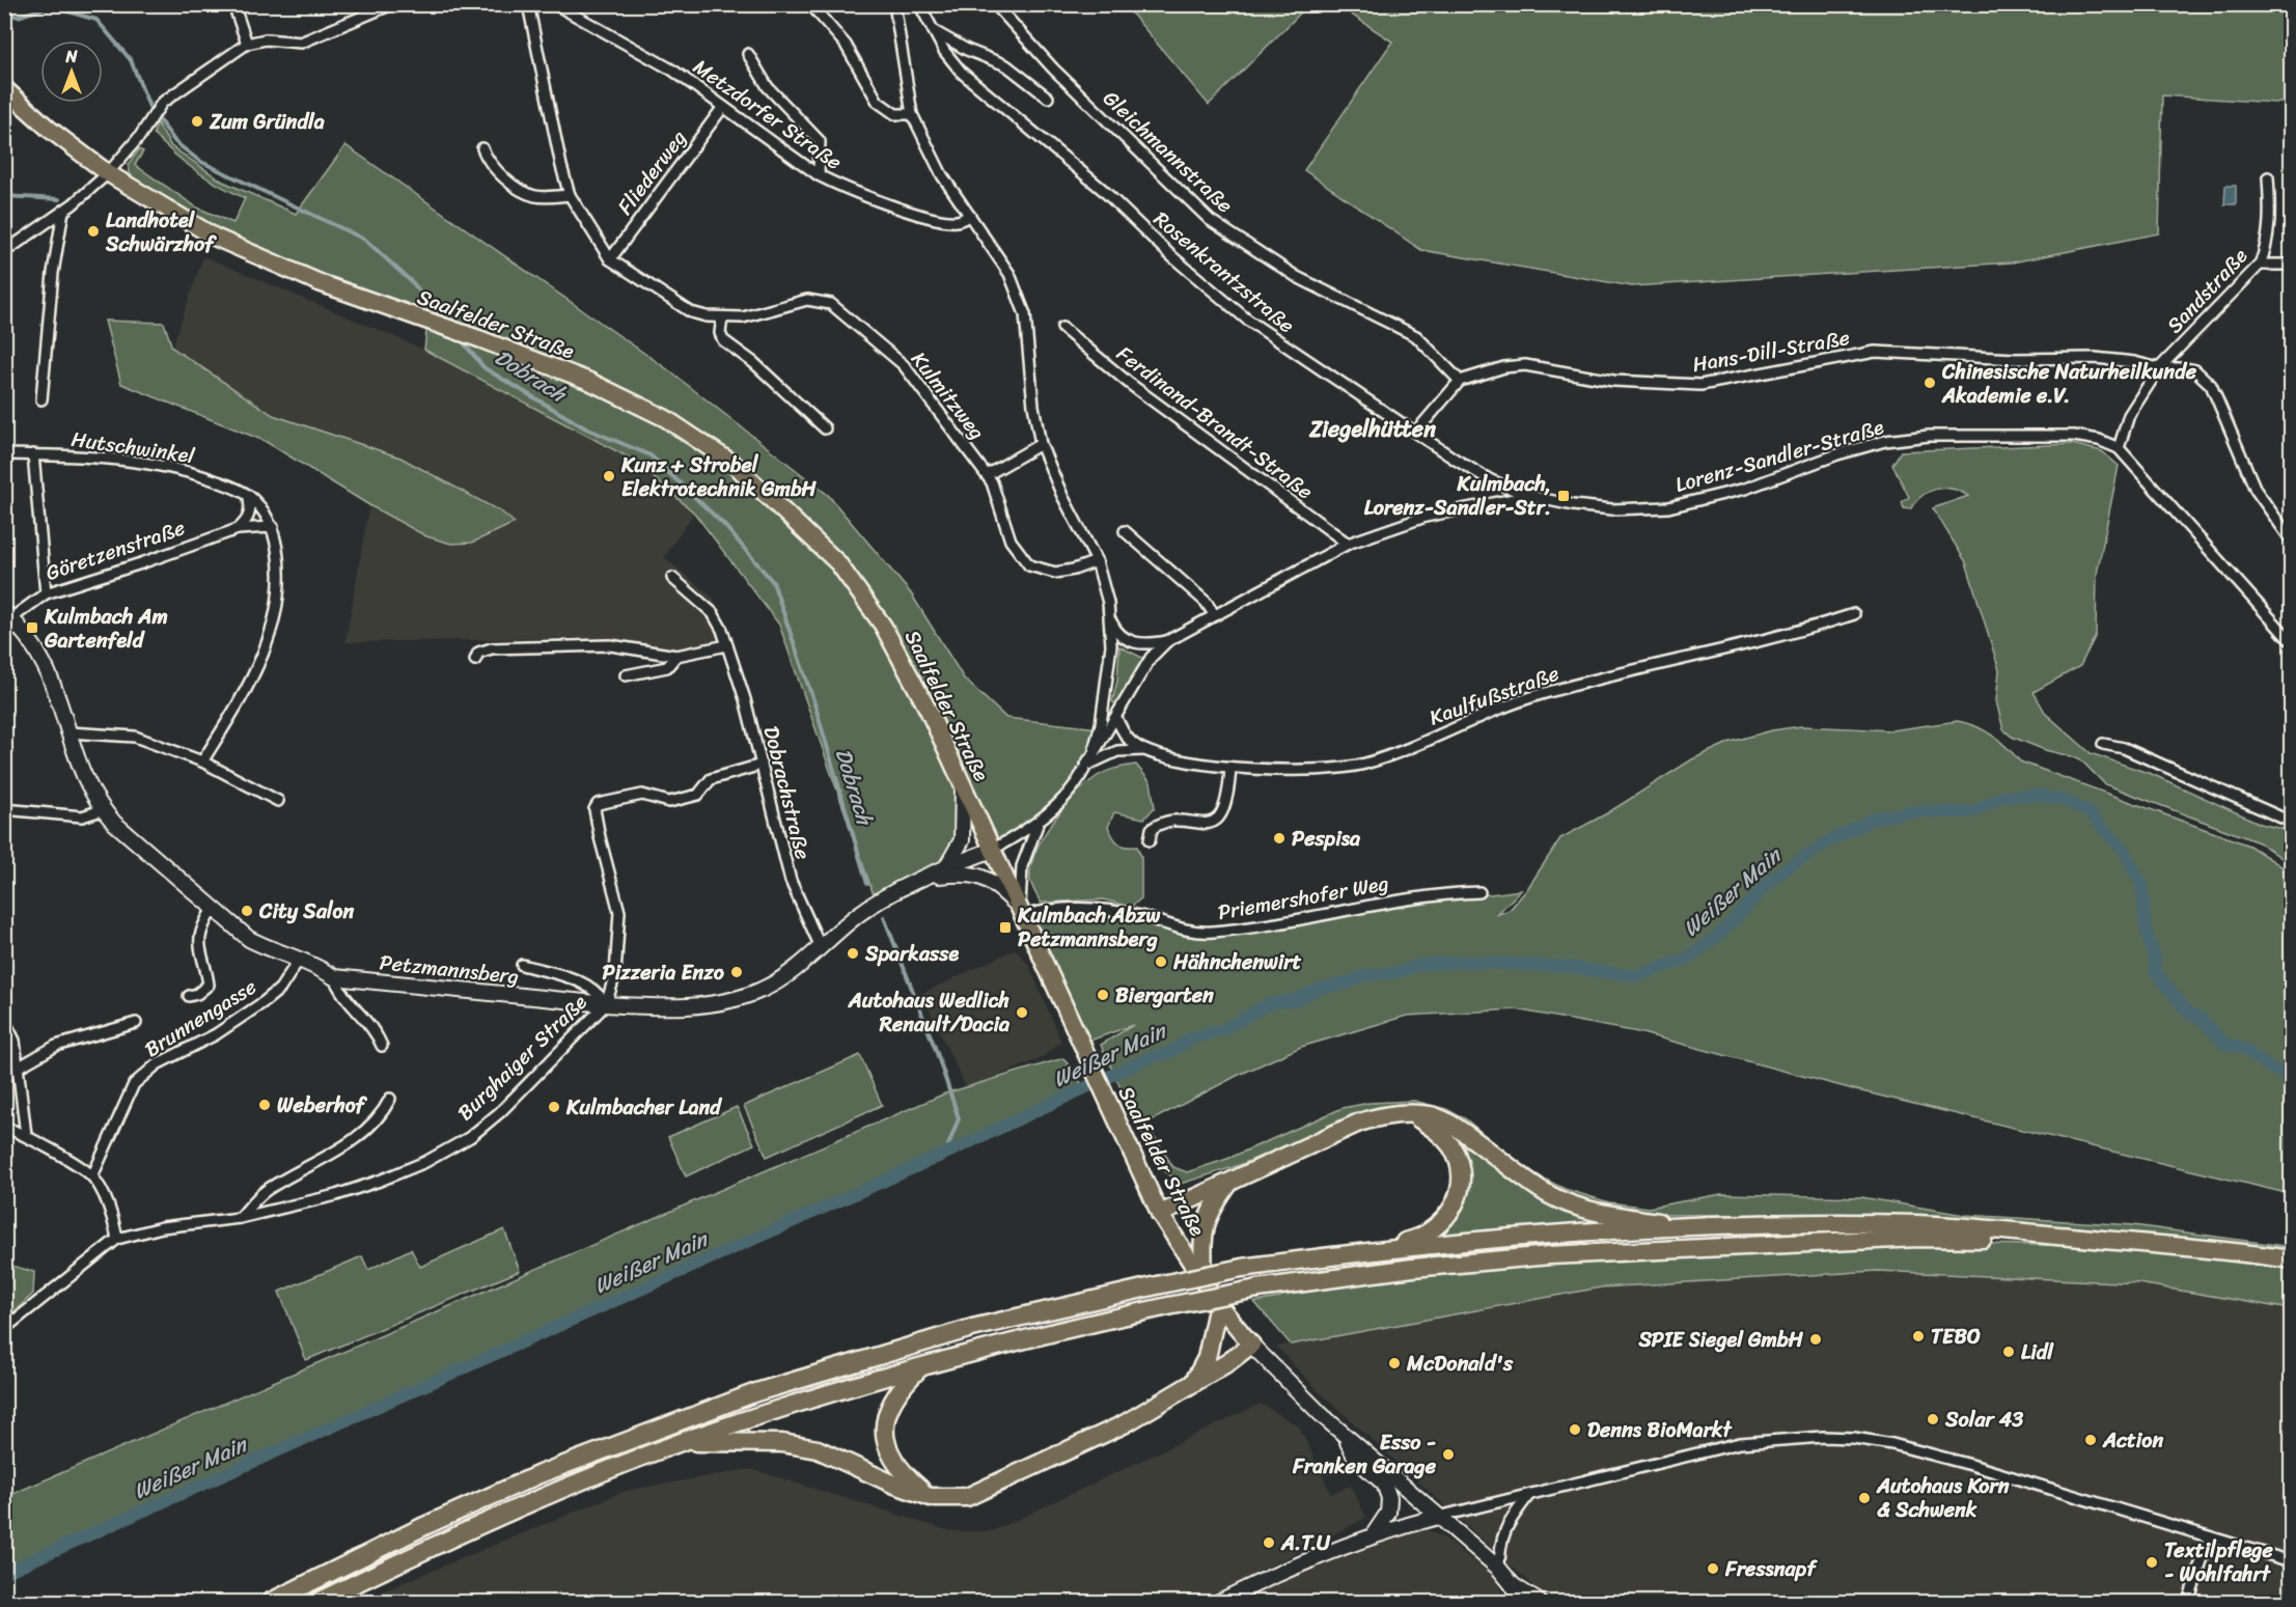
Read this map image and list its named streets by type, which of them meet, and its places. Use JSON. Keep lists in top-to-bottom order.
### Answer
{
  "streets": {
    "main road": ["Saalfelder Straße"],
    "street": [
      "Metzdorfer Straße",
      "Gleichmannstraße",
      "Fliederweg",
      "Rosenkrantzstraße",
      "Sandstraße",
      "Hans-Dill-Straße",
      "Kulmitzweg",
      "Ferdinand-Brandt-Straße",
      "Hutschwinkel",
      "Lorenz-Sandler-Straße",
      "Göretzenstraße",
      "Kaulfußstraße",
      "Dobrachstraße",
      "Priemershofer Weg",
      "Petzmannsberg",
      "Brunnengasse",
      "Burghaiger Straße"
    ]
  },
  "crossings": [
    ["Metzdorfer Straße", "Fliederweg"],
    ["Gleichmannstraße", "Hans-Dill-Straße"],
    ["Fliederweg", "Kulmitzweg"],
    ["Rosenkrantzstraße", "Hans-Dill-Straße"],
    ["Rosenkrantzstraße", "Lorenz-Sandler-Straße"],
    ["Sandstraße", "Hans-Dill-Straße"],
    ["Sandstraße", "Lorenz-Sandler-Straße"],
    ["Saalfelder Straße", "Priemershofer Weg"],
    ["Saalfelder Straße", "Burghaiger Straße"],
    ["Ferdinand-Brandt-Straße", "Lorenz-Sandler-Straße"],
    ["Hutschwinkel", "Göretzenstraße"],
    ["Lorenz-Sandler-Straße", "Kaulfußstraße"],
    ["Göretzenstraße", "Petzmannsberg"],
    ["Dobrachstraße", "Burghaiger Straße"],
    ["Priemershofer Weg", "Burghaiger Straße"],
    ["Petzmannsberg", "Brunnengasse"],
    ["Petzmannsberg", "Burghaiger Straße"]
  ],
  "districts": ["Ziegelhütten"],
  "water": ["Dobrach", "Weißer Main"],
  "places": {
    "other": [
      "Zum Gründla",
      "Landhotel Schwärzhof",
      "Chinesische Naturheilkunde Akademie e.V.",
      "Kunz + Strobel Elektrotechnik GmbH",
      "Pespisa",
      "City Salon",
      "Sparkasse",
      "Hähnchenwirt",
      "Pizzeria Enzo",
      "Biergarten",
      "Autohaus Wedlich Renault/Dacia",
      "Weberhof",
      "Kulmbacher Land",
      "TEBO",
      "SPIE Siegel GmbH",
      "Lidl",
      "McDonald's",
      "Solar 43",
      "Denns BioMarkt",
      "Action",
      "Esso - Franken Garage",
      "Autohaus Korn & Schwenk",
      "A.T.U",
      "Textilpflege - Wohlfahrt",
      "Fressnapf"
    ],
    "transit": ["Kulmbach, Lorenz-Sandler-Str.", "Kulmbach Am Gartenfeld", "Kulmbach Abzw Petzmannsberg"]
  },
  "north": "top"
}
